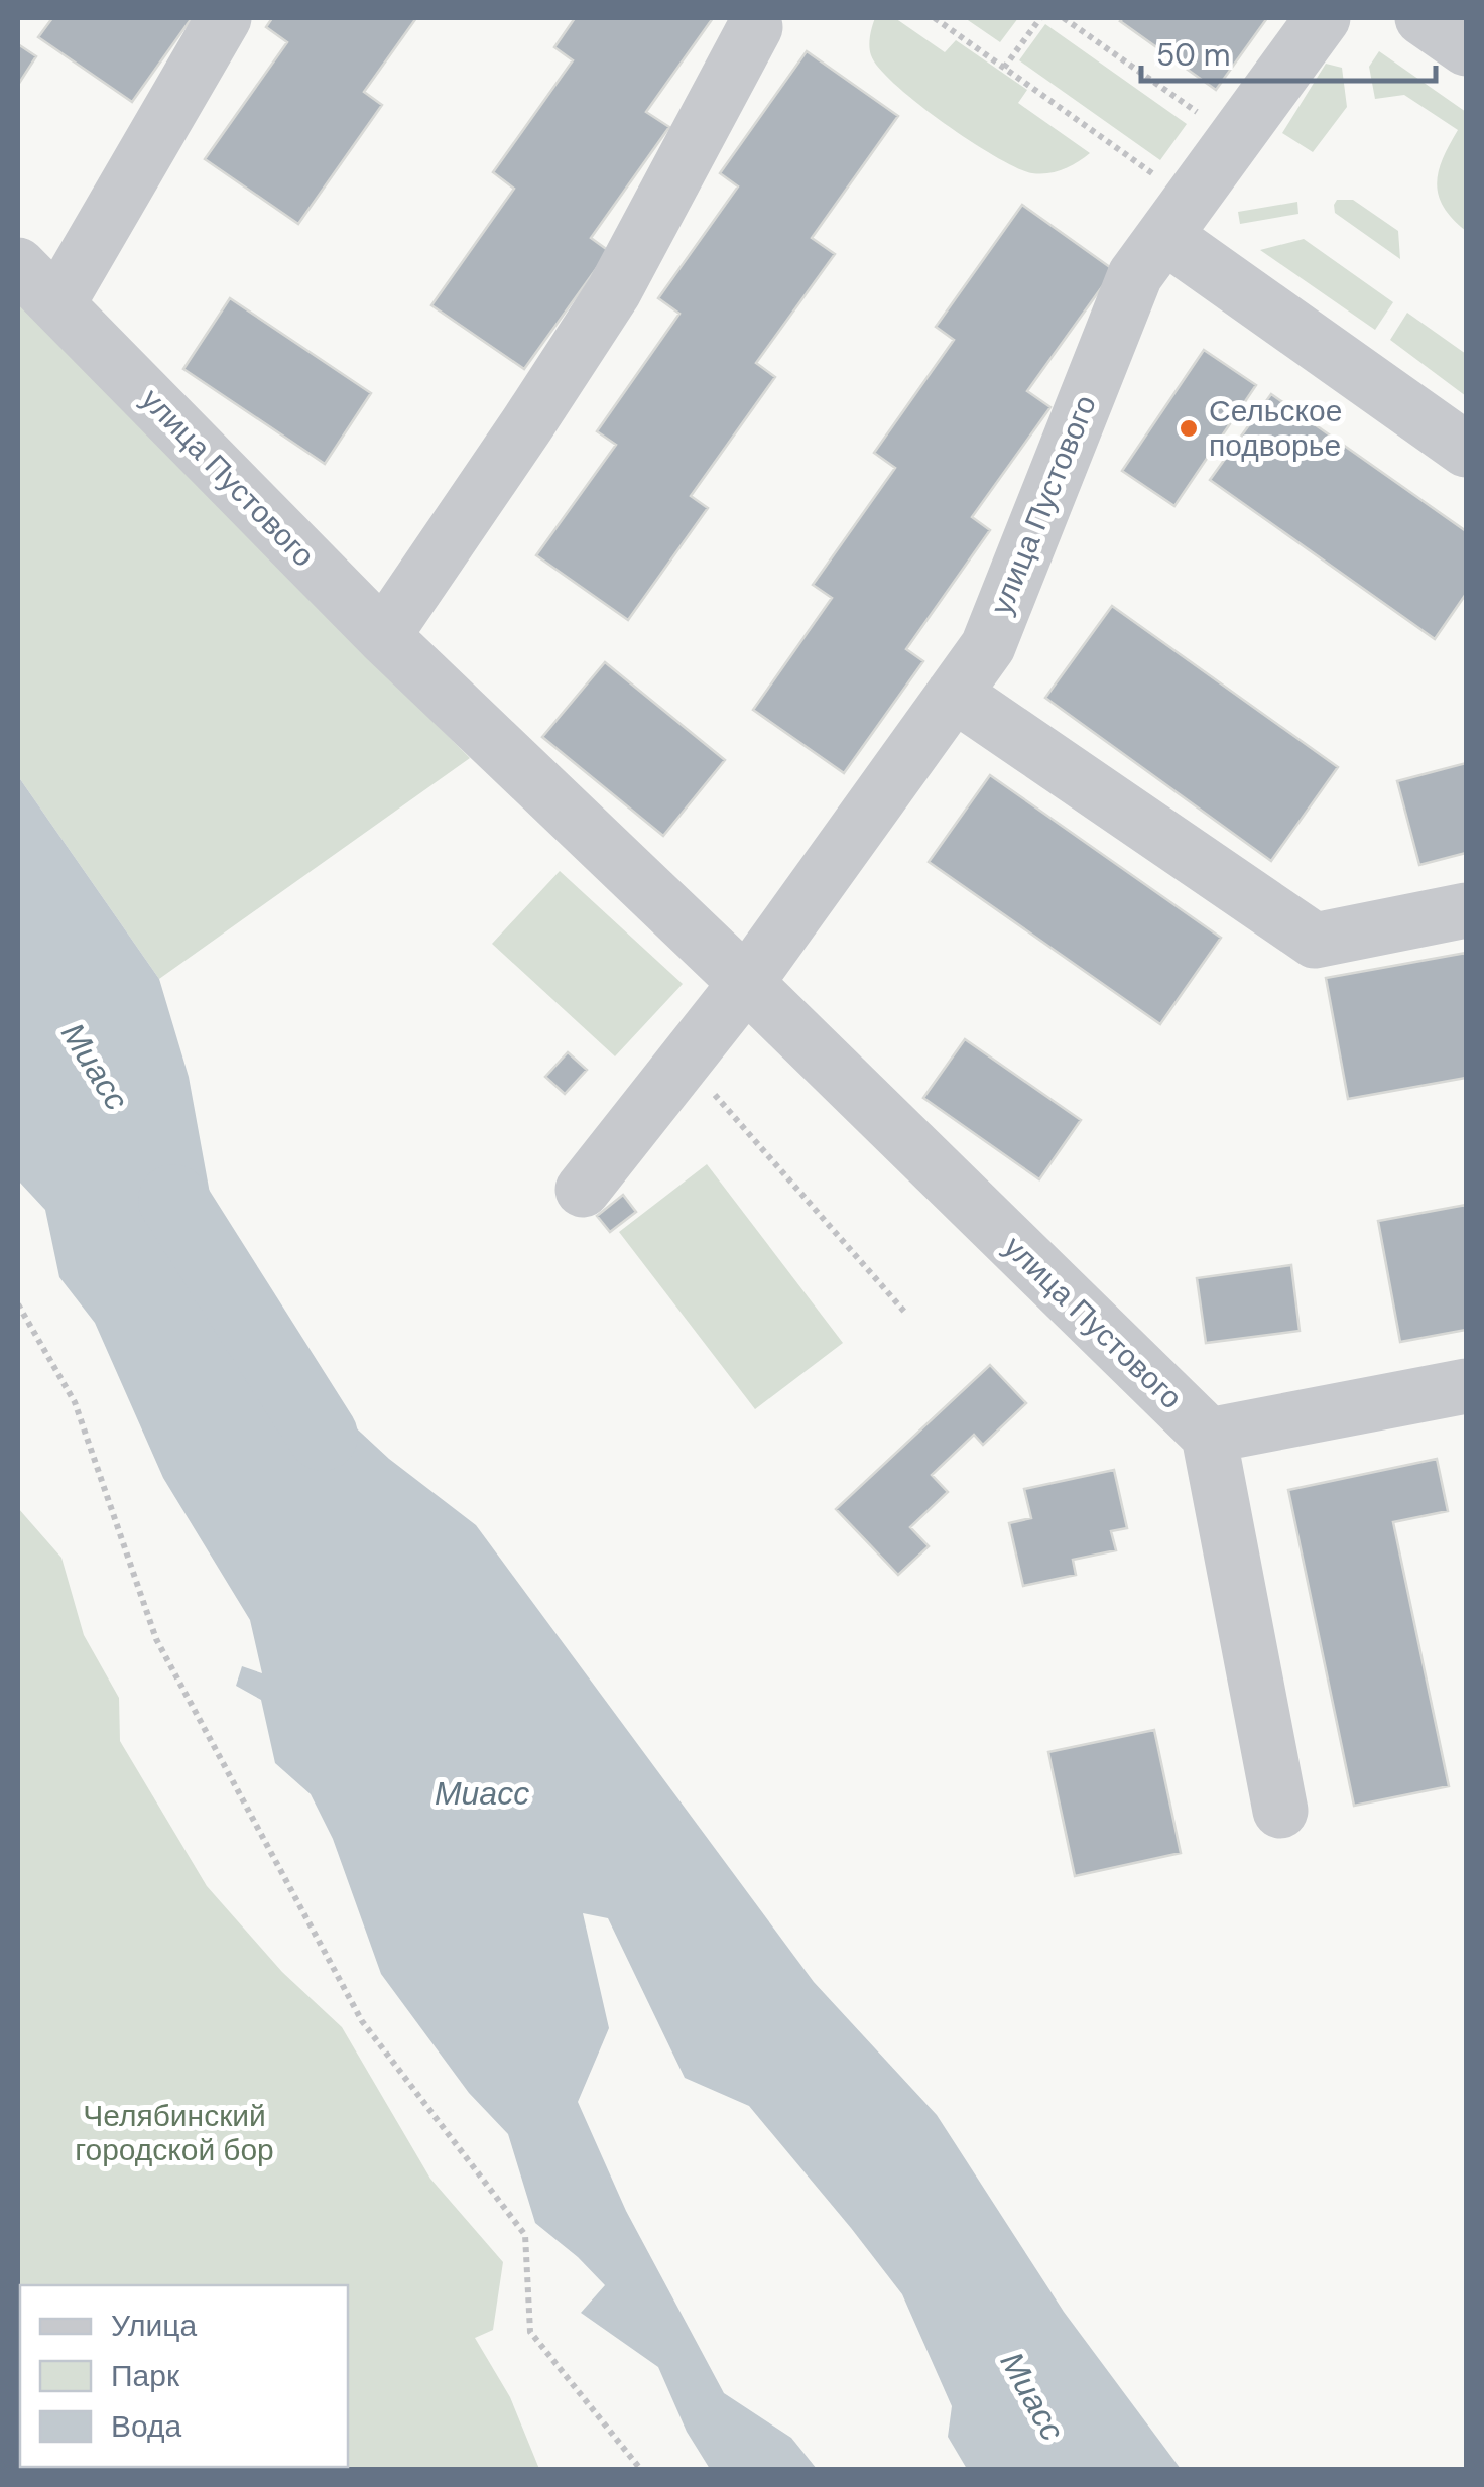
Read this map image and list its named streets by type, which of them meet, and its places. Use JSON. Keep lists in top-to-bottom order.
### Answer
{
  "streets": {
    "street": ["улица Пустового"]
  },
  "water": ["Миасс"],
  "parks": ["Челябинский городской бор"],
  "places": ["Сельское подворье"],
  "legend": ["Улица", "Парк", "Вода"],
  "scale_bar": "50 m"
}
